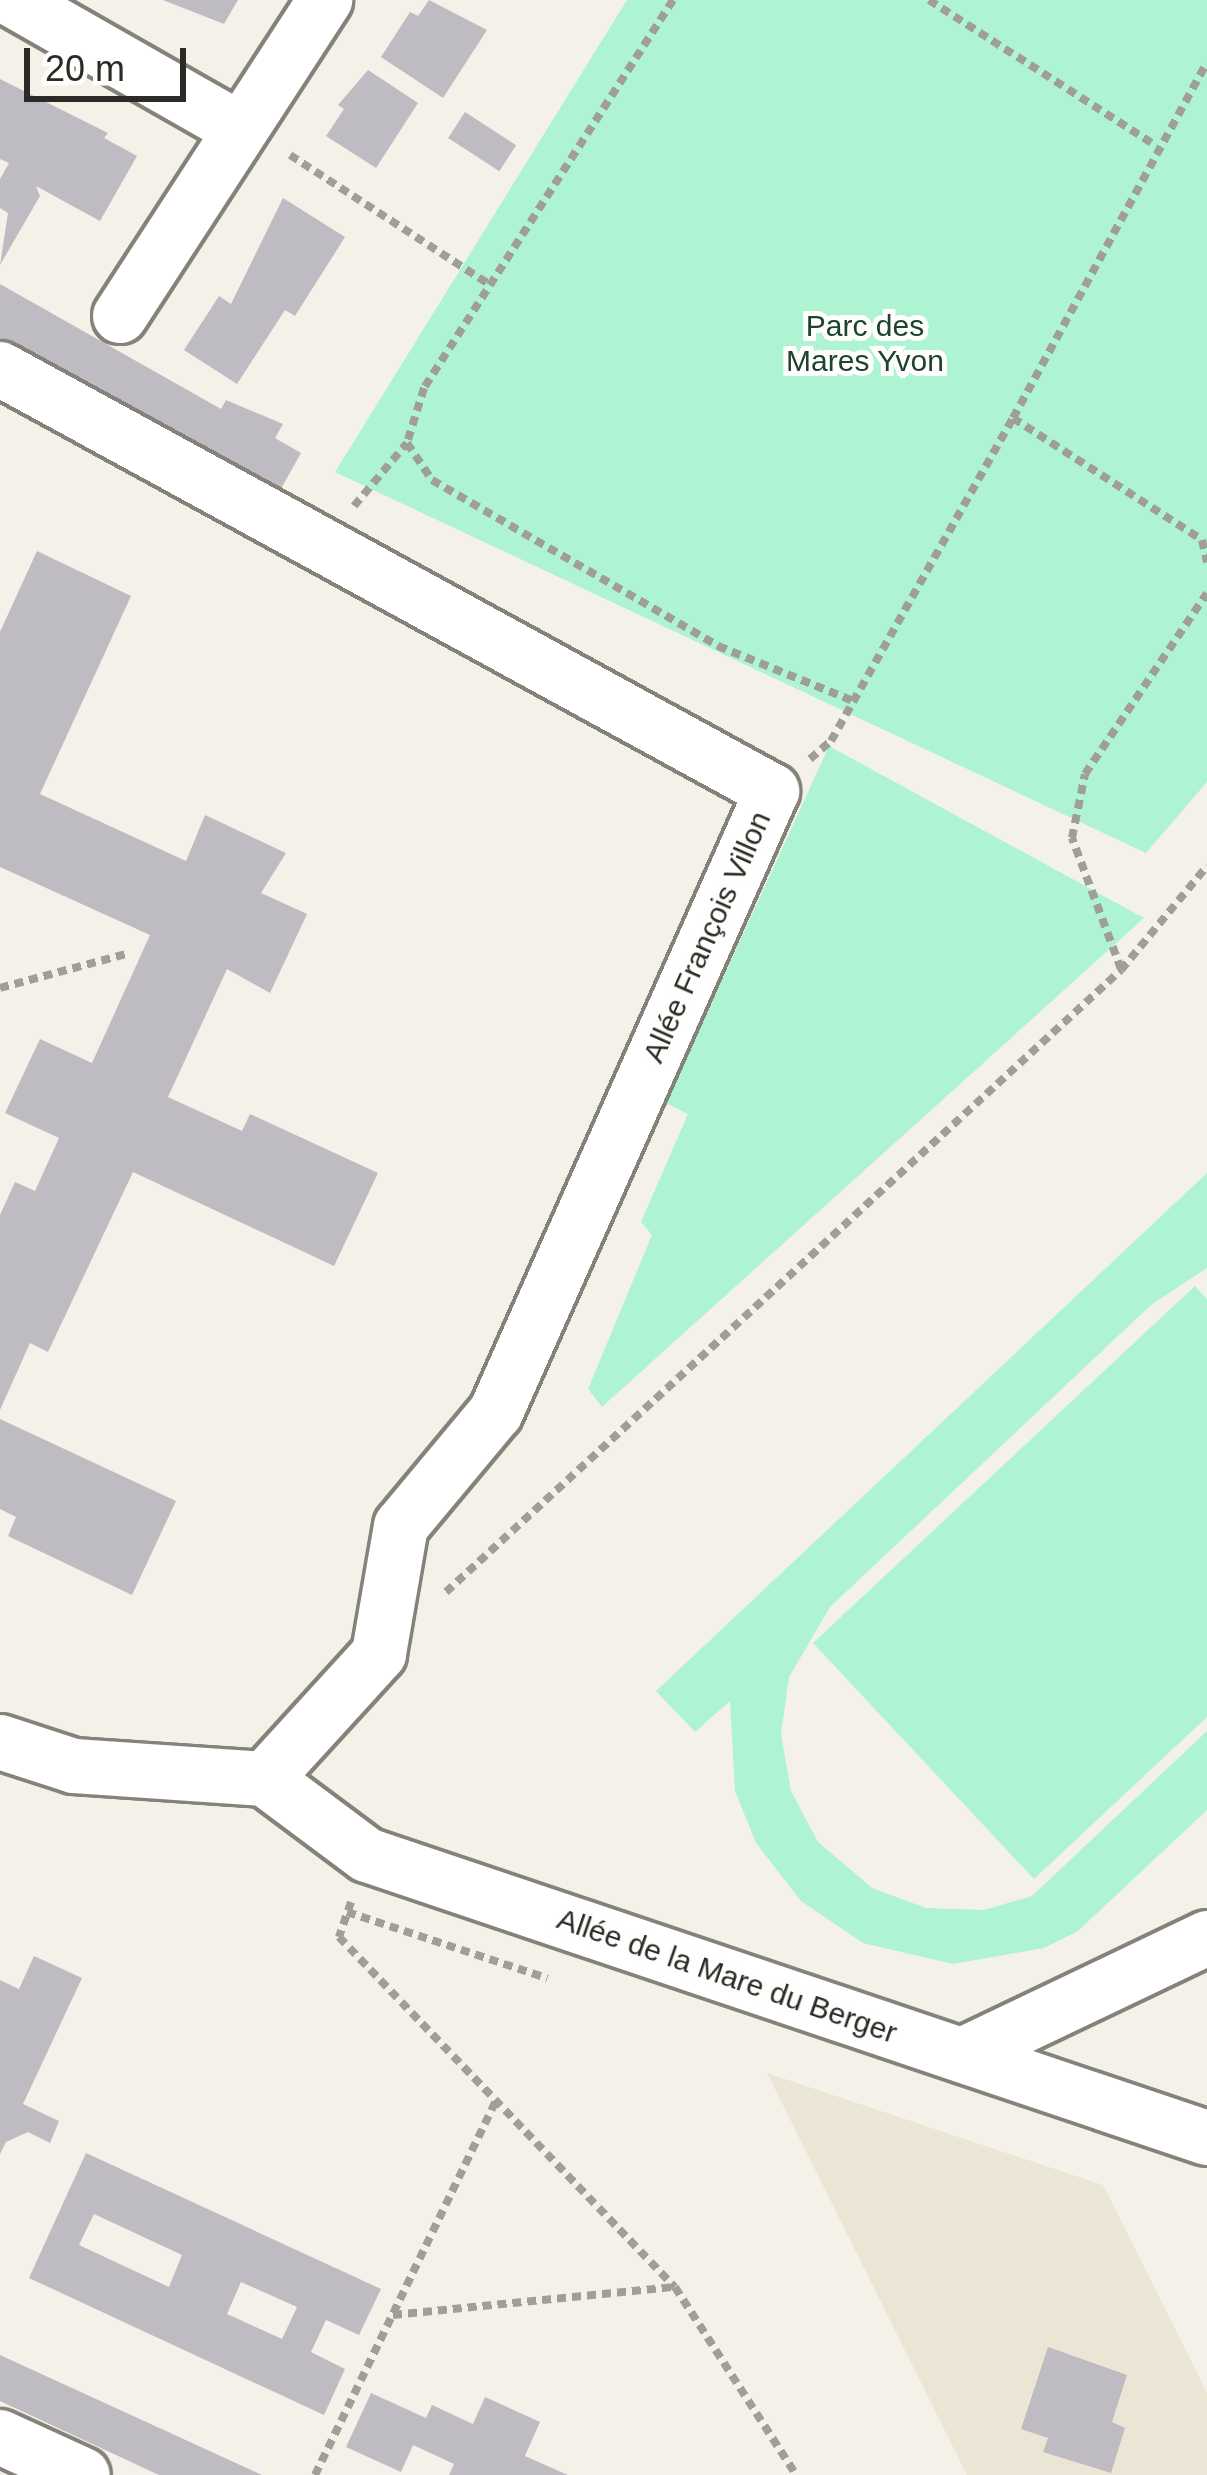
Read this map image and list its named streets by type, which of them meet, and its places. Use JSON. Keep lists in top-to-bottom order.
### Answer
{
  "streets": {
    "street": ["Allée François Villon", "Allée de la Mare du Berger"]
  },
  "parks": ["Parc des Mares Yvon"],
  "scale_bar": "20 m"
}
